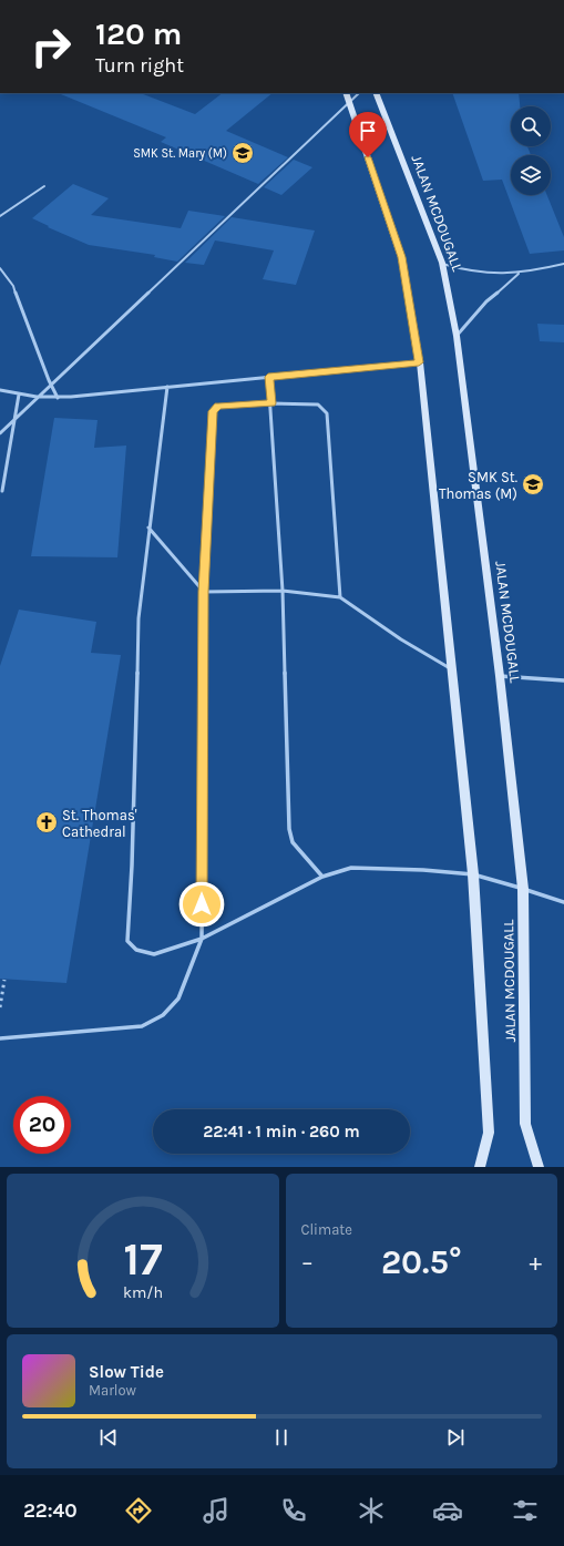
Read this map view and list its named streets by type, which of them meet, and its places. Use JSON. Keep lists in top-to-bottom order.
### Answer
{
  "streets": {
    "main road": ["JALAN MCDOUGALL"]
  },
  "places": {
    "school or university": ["SMK St. Mary (M)", "SMK St. Thomas (M)"],
    "church": ["St. Thomas' Cathedral"]
  },
  "page": {
    "turn": ["120 m", "Turn right"],
    "limit": "20",
    "trip": "22:41 · 1 min · 260 m",
    "tile": "Climate",
    "heat": ["−", "20.5°", "+"],
    "song": ["Slow Tide", "Marlow"],
    "tabs": "22:40",
    "gauge": ["17", "km/h"]
  }
}
